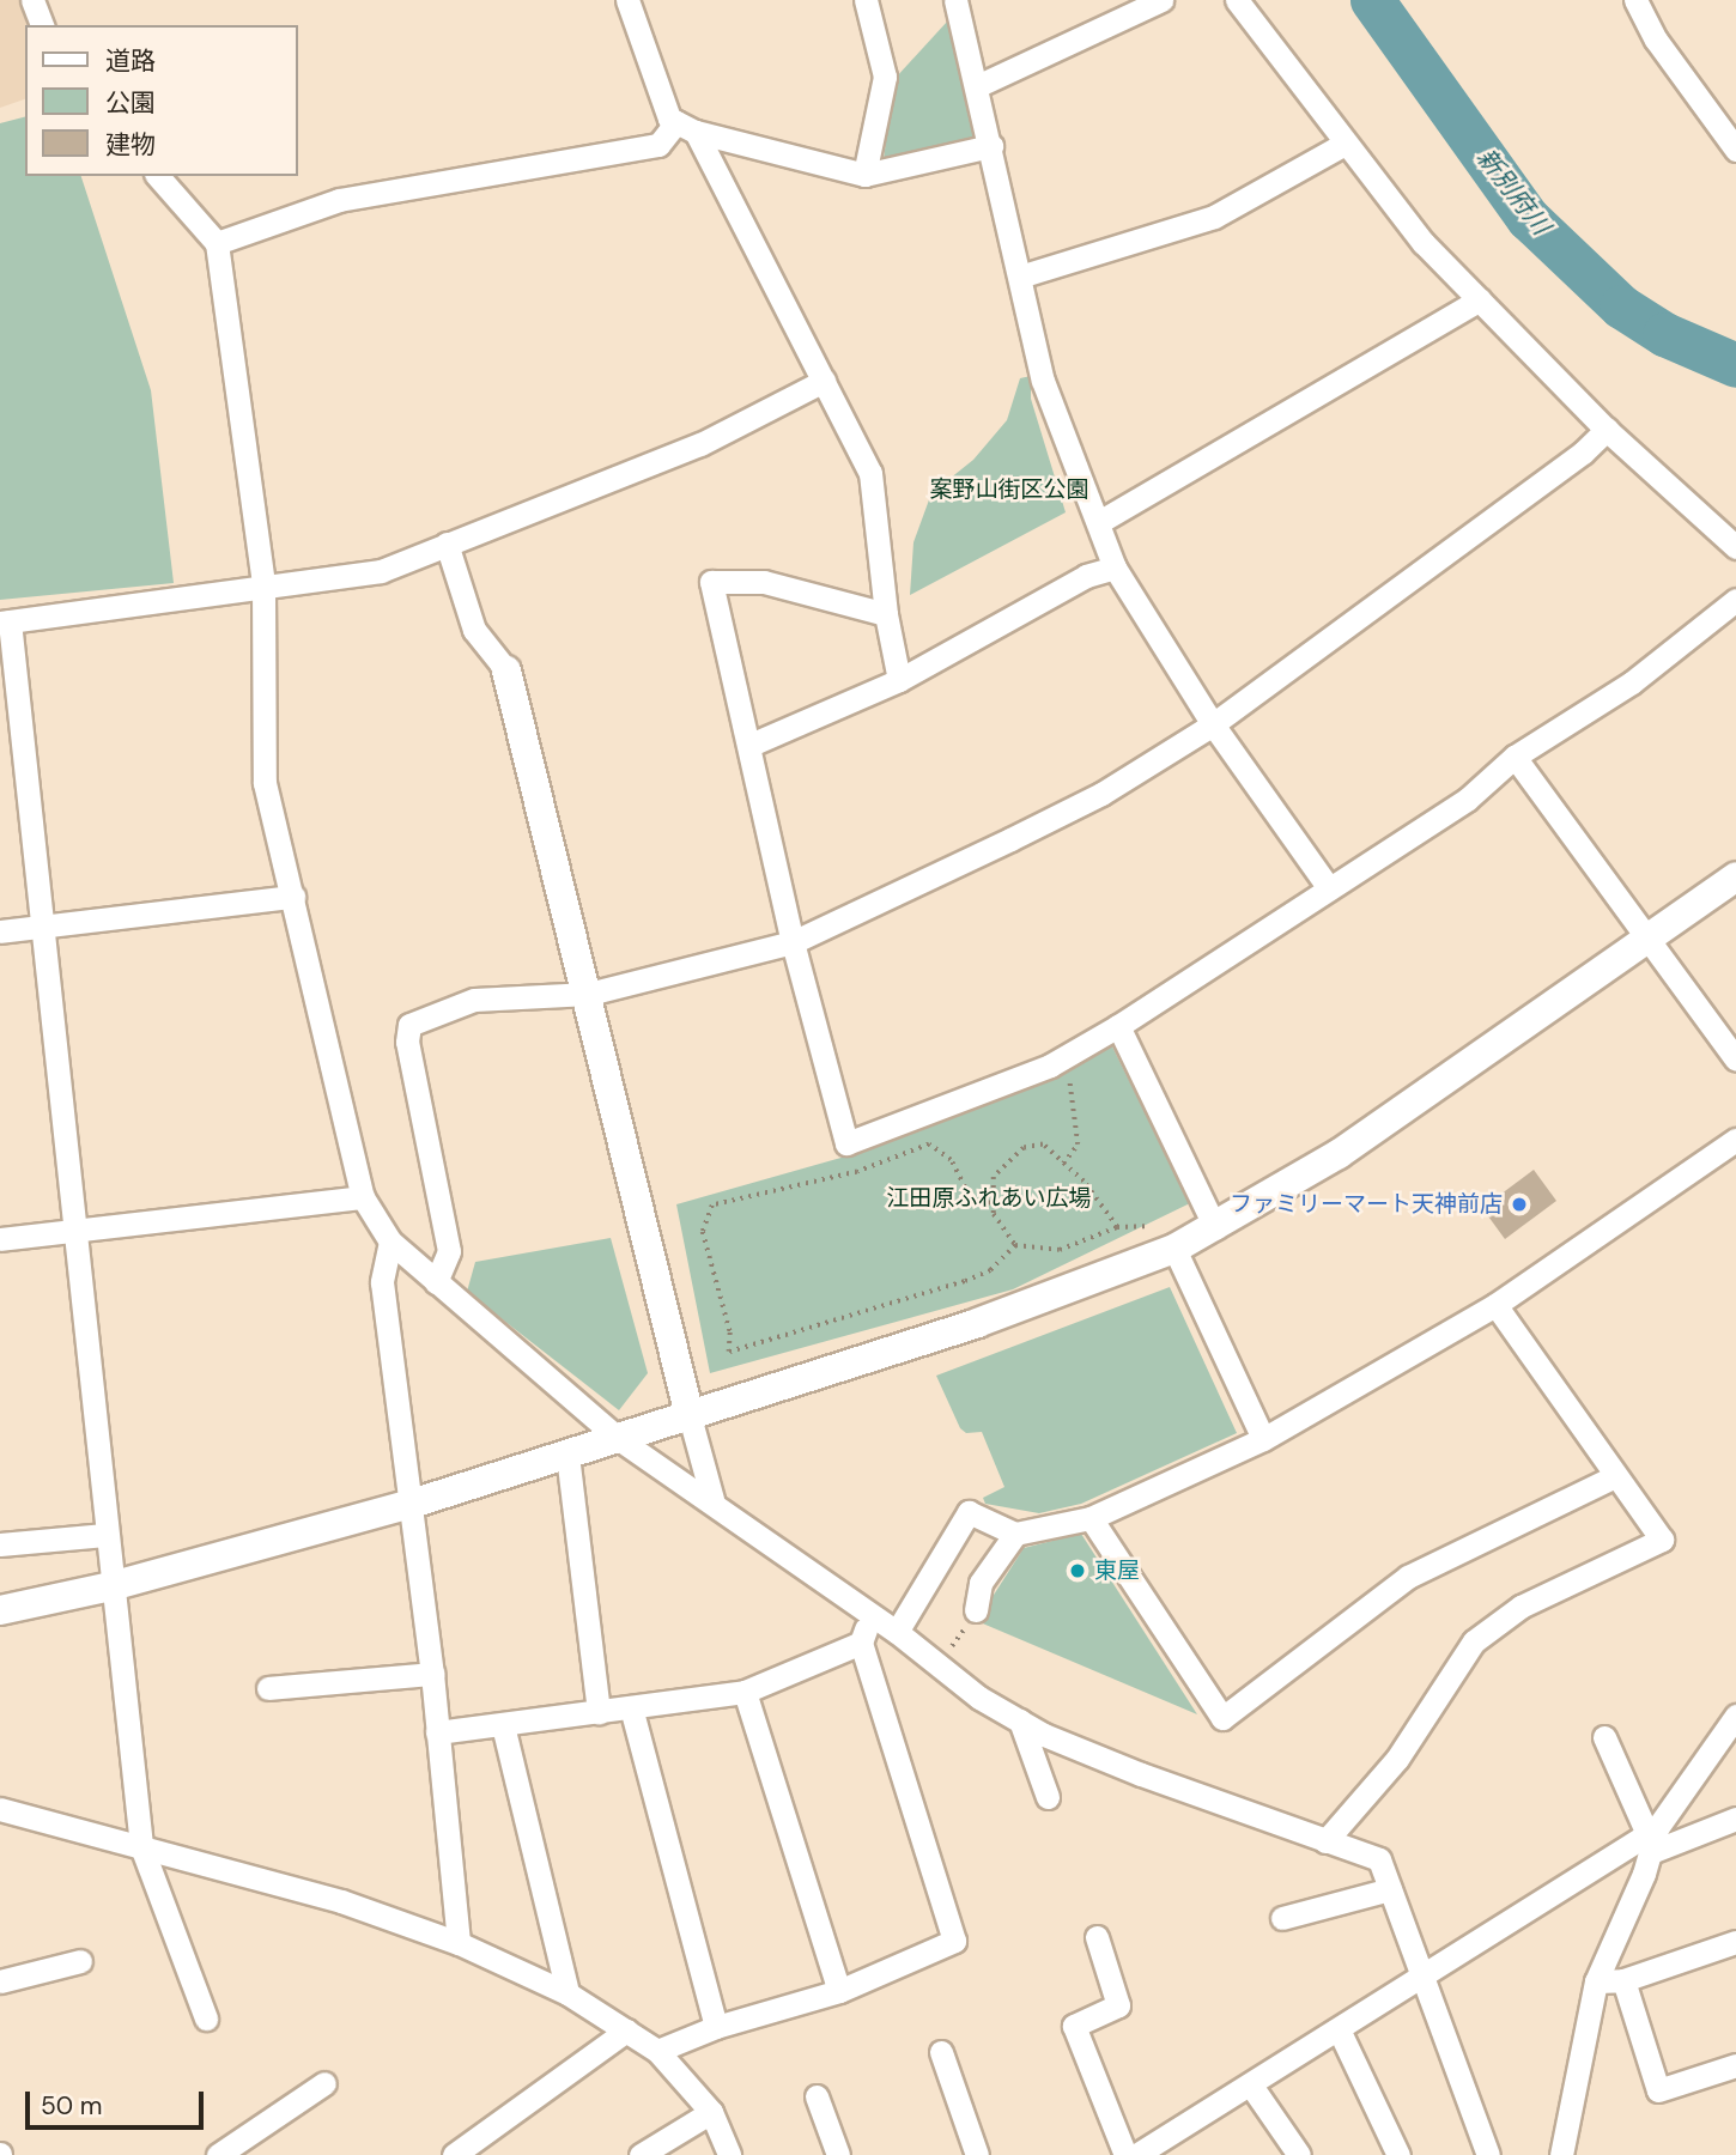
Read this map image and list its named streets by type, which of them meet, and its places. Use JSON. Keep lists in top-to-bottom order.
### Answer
{
  "water": ["新別府川"],
  "parks": ["案野山街区公園", "江田原ふれあい広場"],
  "places": ["ファミリーマート天神前店", "東屋"],
  "legend": ["道路", "公園", "建物"],
  "scale_bar": "50 m"
}
